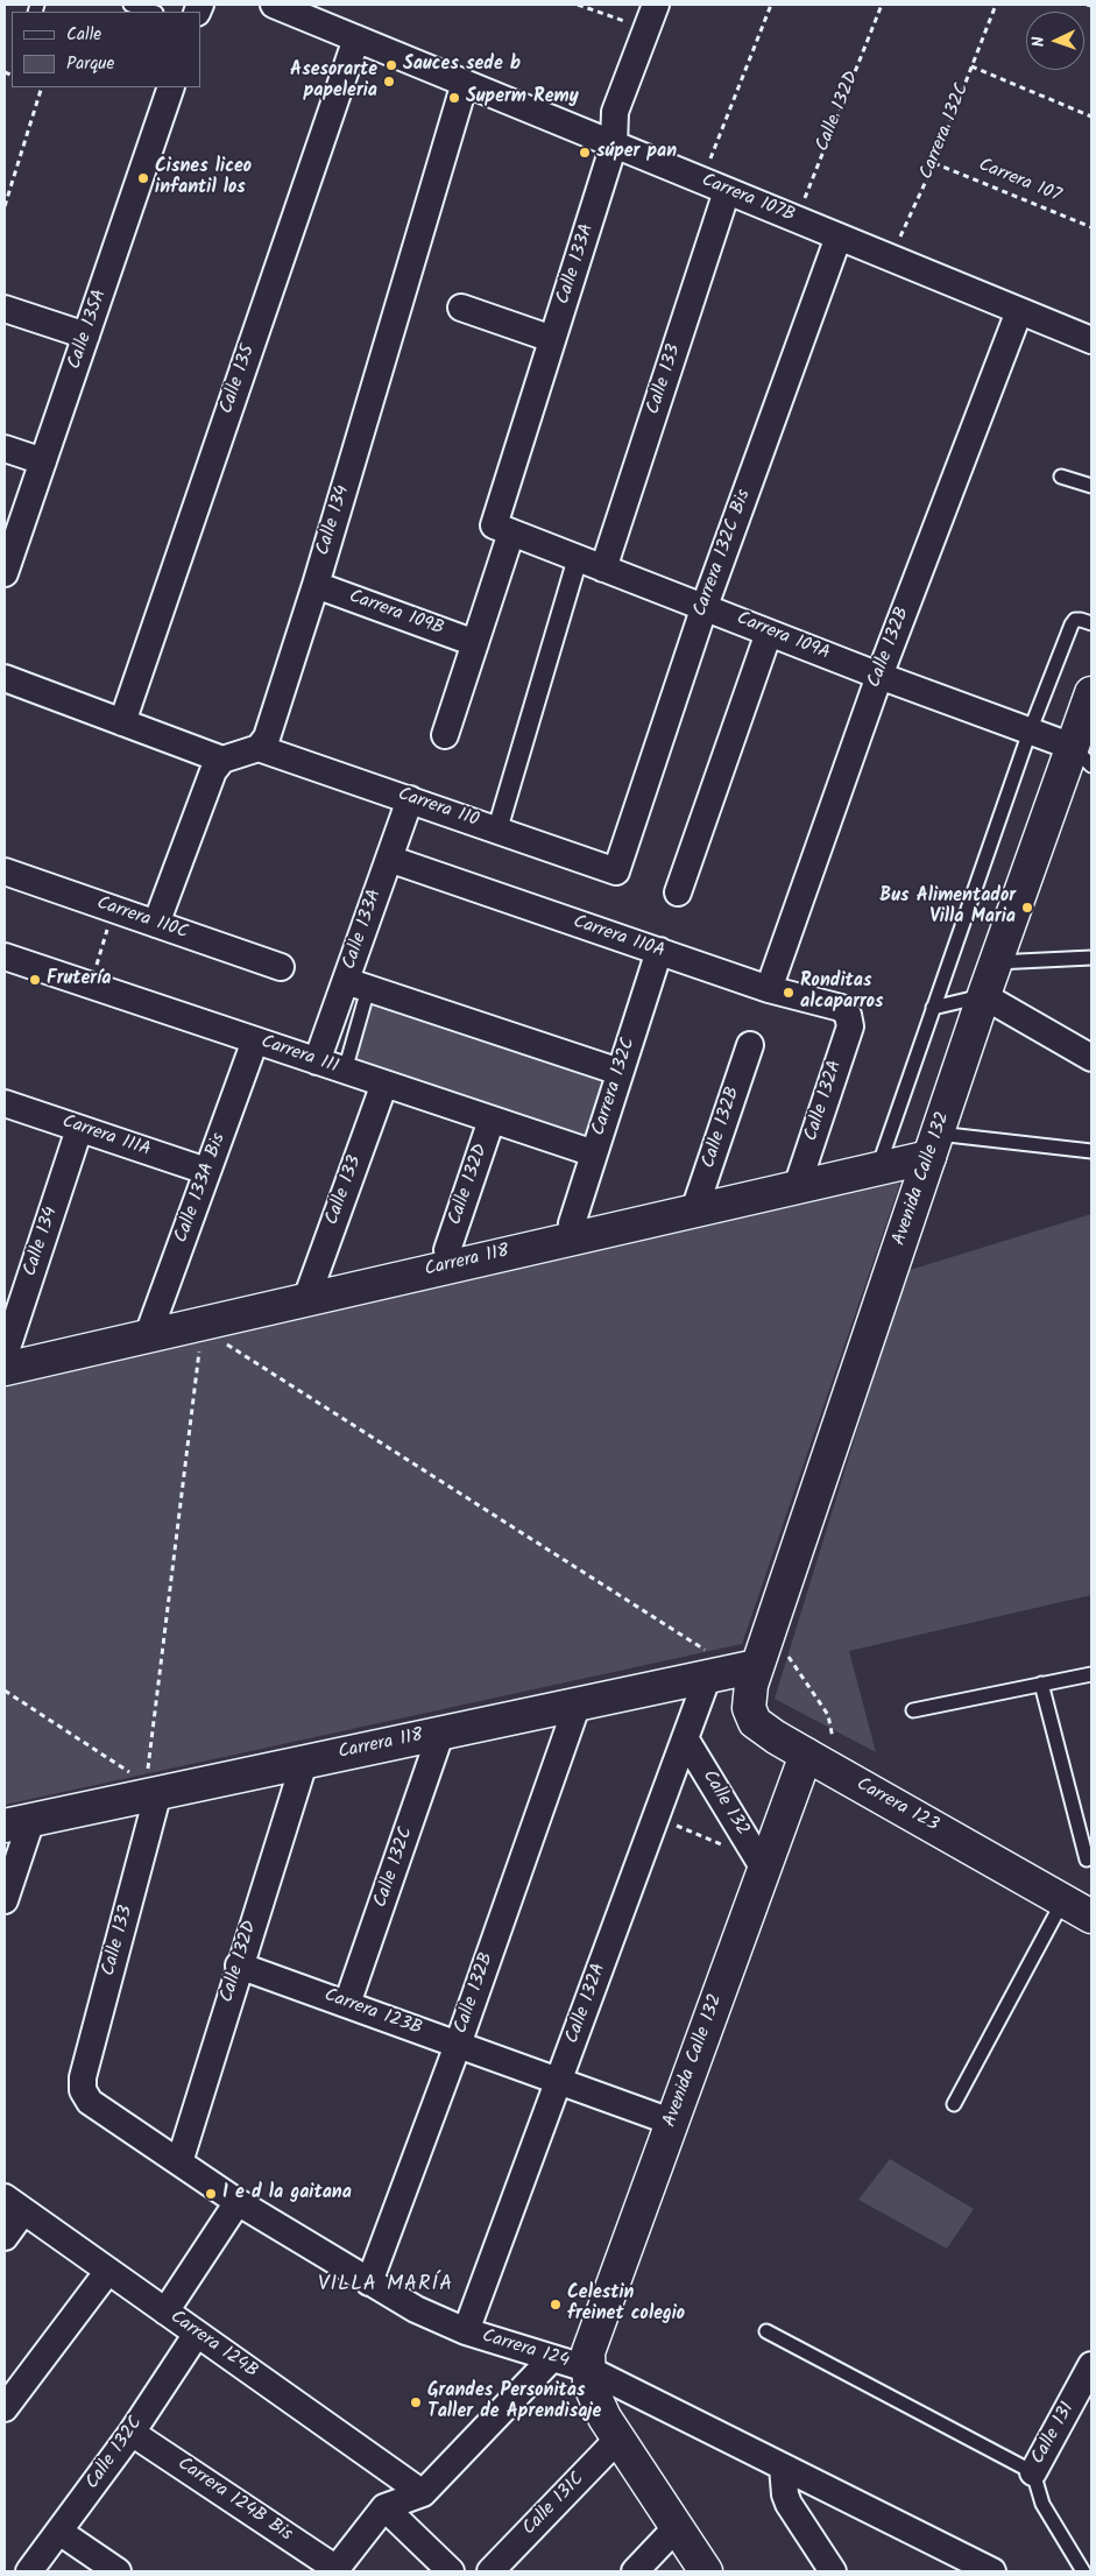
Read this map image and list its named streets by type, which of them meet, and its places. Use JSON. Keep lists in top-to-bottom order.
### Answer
{
  "streets": {
    "main road": ["Avenida Calle 132", "Carrera 118", "Carrera 123"],
    "street": [
      "Calle 132D",
      "Carrera 132C",
      "Carrera 107B",
      "Calle 133A",
      "Calle 135A",
      "Calle 135",
      "Calle 133",
      "Calle 134",
      "Carrera 132C Bis",
      "Carrera 109B",
      "Carrera 109A",
      "Calle 132B",
      "Carrera 110",
      "Carrera 110C",
      "Carrera 110A",
      "Carrera 111",
      "Calle 132A",
      "Carrera 111A",
      "Calle 133A Bis",
      "Calle 132",
      "Calle 132C",
      "Carrera 123B",
      "Carrera 124B",
      "Carrera 124",
      "Calle 131",
      "Carrera 124B Bis",
      "Calle 131C"
    ],
    "path": ["Carrera 107"]
  },
  "crossings": [
    ["Calle 132D", "Carrera 107B"],
    ["Calle 132D", "Carrera 111"],
    ["Calle 132D", "Carrera 118"],
    ["Calle 132D", "Carrera 123B"],
    ["Calle 132D", "Carrera 124"],
    ["Carrera 132C", "Carrera 107"],
    ["Carrera 132C", "Carrera 107B"],
    ["Carrera 132C", "Carrera 110A"],
    ["Carrera 132C", "Carrera 111"],
    ["Carrera 107B", "Calle 133A"],
    ["Carrera 107B", "Calle 135"],
    ["Carrera 107B", "Calle 133"],
    ["Carrera 107B", "Calle 134"],
    ["Carrera 107B", "Carrera 132C Bis"],
    ["Carrera 107B", "Calle 132B"],
    ["Calle 133A", "Carrera 109B"],
    ["Calle 133A", "Carrera 109A"],
    ["Calle 133A", "Carrera 110"],
    ["Calle 133A", "Carrera 110A"],
    ["Calle 133A", "Carrera 111"],
    ["Calle 133", "Carrera 109A"],
    ["Calle 133", "Carrera 111"],
    ["Calle 133", "Carrera 118"],
    ["Calle 133", "Carrera 124"],
    ["Calle 134", "Carrera 109B"],
    ["Calle 134", "Carrera 110"],
    ["Calle 134", "Carrera 111A"],
    ["Carrera 132C Bis", "Carrera 109A"],
    ["Carrera 132C Bis", "Carrera 110"],
    ["Carrera 109A", "Calle 132B"],
    ["Carrera 109A", "Avenida Calle 132"],
    ["Calle 132B", "Carrera 110A"],
    ["Calle 132B", "Carrera 118"],
    ["Calle 132B", "Carrera 123B"],
    ["Calle 132B", "Carrera 124"],
    ["Carrera 110A", "Calle 132A"],
    ["Carrera 111", "Calle 133A Bis"],
    ["Calle 132A", "Avenida Calle 132"],
    ["Calle 132A", "Carrera 118"],
    ["Calle 132A", "Calle 132"],
    ["Calle 132A", "Carrera 123"],
    ["Calle 132A", "Carrera 123B"],
    ["Calle 132A", "Carrera 124"],
    ["Carrera 111A", "Calle 133A Bis"],
    ["Avenida Calle 132", "Carrera 118"],
    ["Avenida Calle 132", "Calle 132"],
    ["Avenida Calle 132", "Carrera 123"],
    ["Avenida Calle 132", "Carrera 123B"],
    ["Avenida Calle 132", "Carrera 124"],
    ["Calle 133A Bis", "Carrera 118"],
    ["Carrera 118", "Carrera 123"],
    ["Carrera 118", "Calle 132C"],
    ["Calle 132C", "Carrera 123B"],
    ["Calle 132C", "Carrera 124B"],
    ["Calle 132C", "Carrera 124B Bis"]
  ],
  "districts": ["VILLA MARÍA"],
  "places": [
    "Sauces sede b",
    "Asesorarte papeleria",
    "Superm Remy",
    "súper pan",
    "Cisnes liceo infantil los",
    "Bus Alimentador Villa Maria",
    "Frutería",
    "Ronditas alcaparros",
    "I e d la gaitana",
    "Celestin freinet colegio",
    "Grandes Personitas Taller de Aprendisaje"
  ],
  "legend": ["Calle", "Parque"],
  "north": "left"
}
